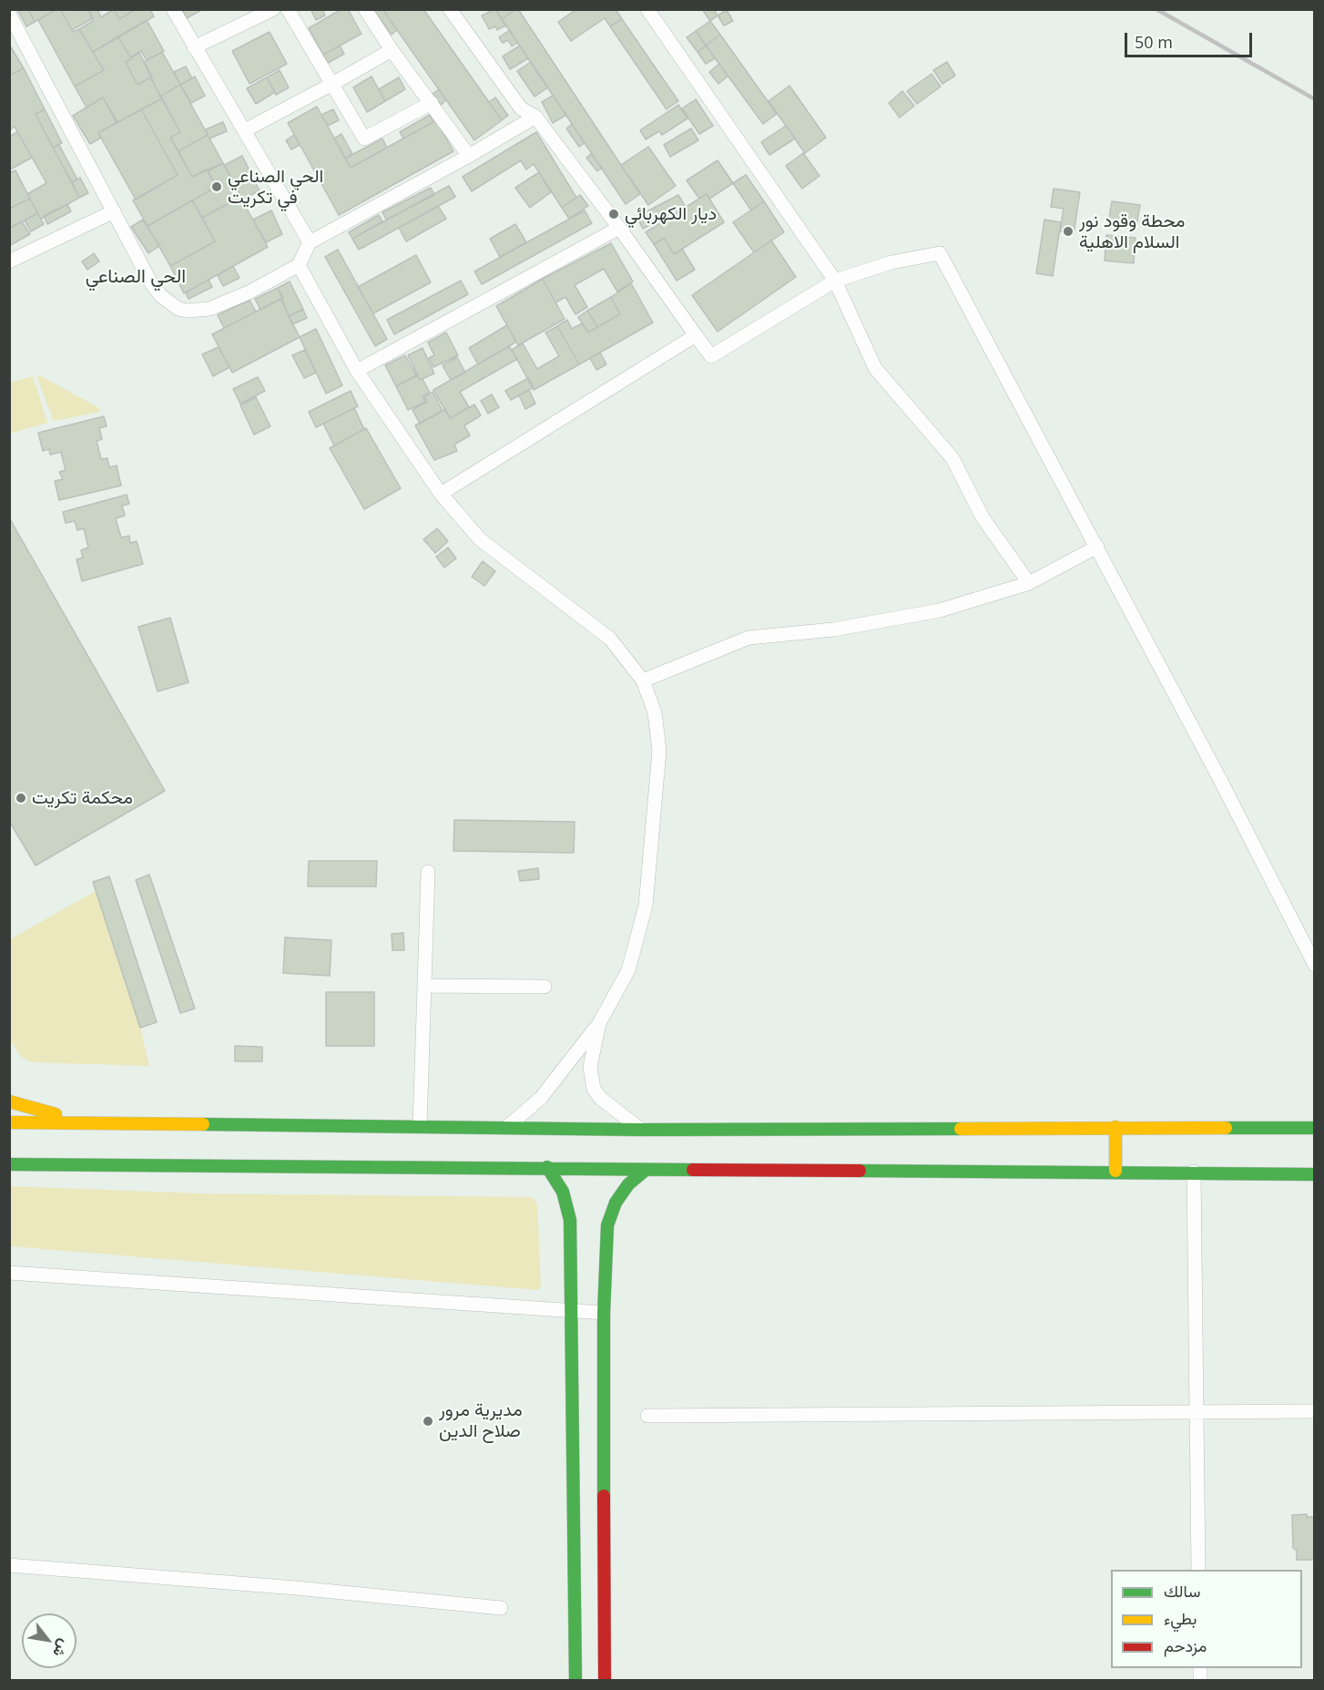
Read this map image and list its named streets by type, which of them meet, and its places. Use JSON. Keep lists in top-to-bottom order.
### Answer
{
  "districts": ["الحي الصناعي"],
  "places": [
    "الحي الصناعي في تكريت",
    "ديار الكهربائي",
    "محطة وقود نور السلام الاهلية",
    "محكمة تكريت",
    "مديرية مرور صلاح الدين"
  ],
  "legend": ["سالك", "بطيء", "مزدحم"],
  "scale_bar": "50 m",
  "north": "bottom right"
}
